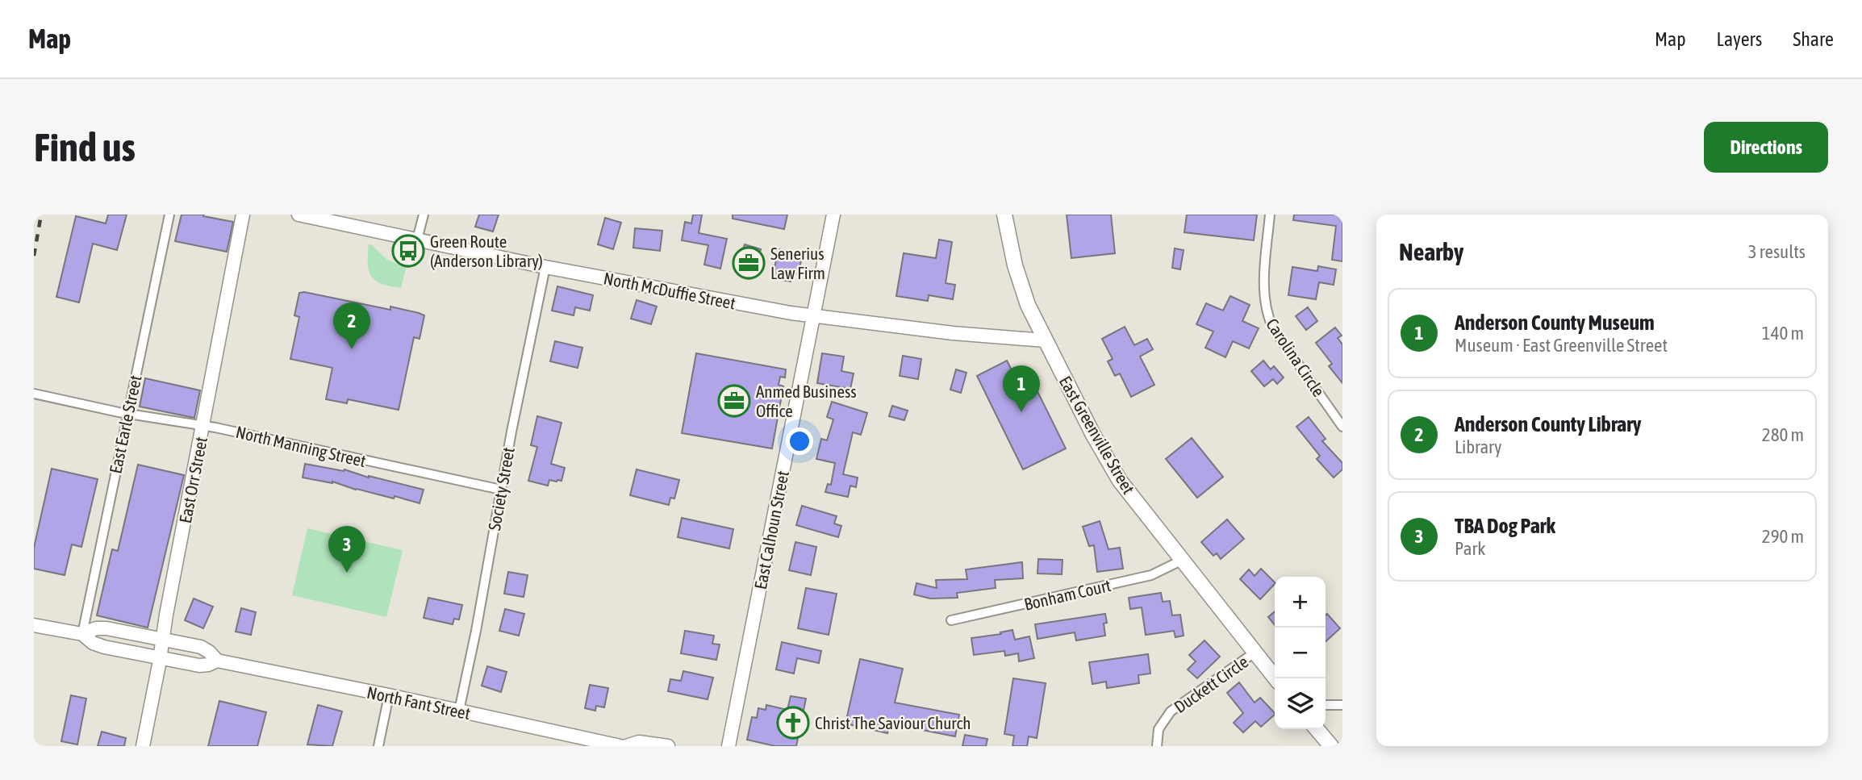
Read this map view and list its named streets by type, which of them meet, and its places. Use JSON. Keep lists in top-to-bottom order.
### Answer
{
  "streets": {
    "main road": ["East Greenville Street"],
    "street": [
      "North McDuffie Street",
      "Carolina Circle",
      "East Earle Street",
      "North Manning Street",
      "East Orr Street",
      "Society Street",
      "East Calhoun Street",
      "Bonham Court",
      "Duckett Circle",
      "North Fant Street"
    ]
  },
  "crossings": [
    ["North McDuffie Street", "East Greenville Street"],
    ["North McDuffie Street", "Society Street"],
    ["North McDuffie Street", "East Calhoun Street"],
    ["East Earle Street", "North Manning Street"],
    ["East Earle Street", "North Fant Street"],
    ["East Greenville Street", "Bonham Court"],
    ["East Greenville Street", "Duckett Circle"],
    ["North Manning Street", "East Orr Street"],
    ["North Manning Street", "Society Street"],
    ["East Orr Street", "North Fant Street"],
    ["Society Street", "North Fant Street"]
  ],
  "places": {
    "bus stop": ["Green Route (Anderson Library)"],
    "office": ["Senerius Law Firm", "Anmed Business Office"],
    "church": ["Christ The Saviour Church"]
  },
  "page": {
    "header": "Map",
    "nav": ["Map", "Layers", "Share"],
    "buttons": "Directions",
    "title": "Find us",
    "heading": ["Nearby", "3 results"],
    "list": [
      {
        "mark": "1",
        "name": "Anderson County Museum",
        "note": "Museum · East Greenville Street",
        "value": "140 m"
      },
      {
        "mark": "2",
        "name": "Anderson County Library",
        "note": "Library",
        "value": "280 m"
      },
      {
        "mark": "3",
        "name": "TBA Dog Park",
        "note": "Park",
        "value": "290 m"
      }
    ],
    "pins": ["2", "1", "3"],
    "map_buttons": ["+", "−"]
  }
}
